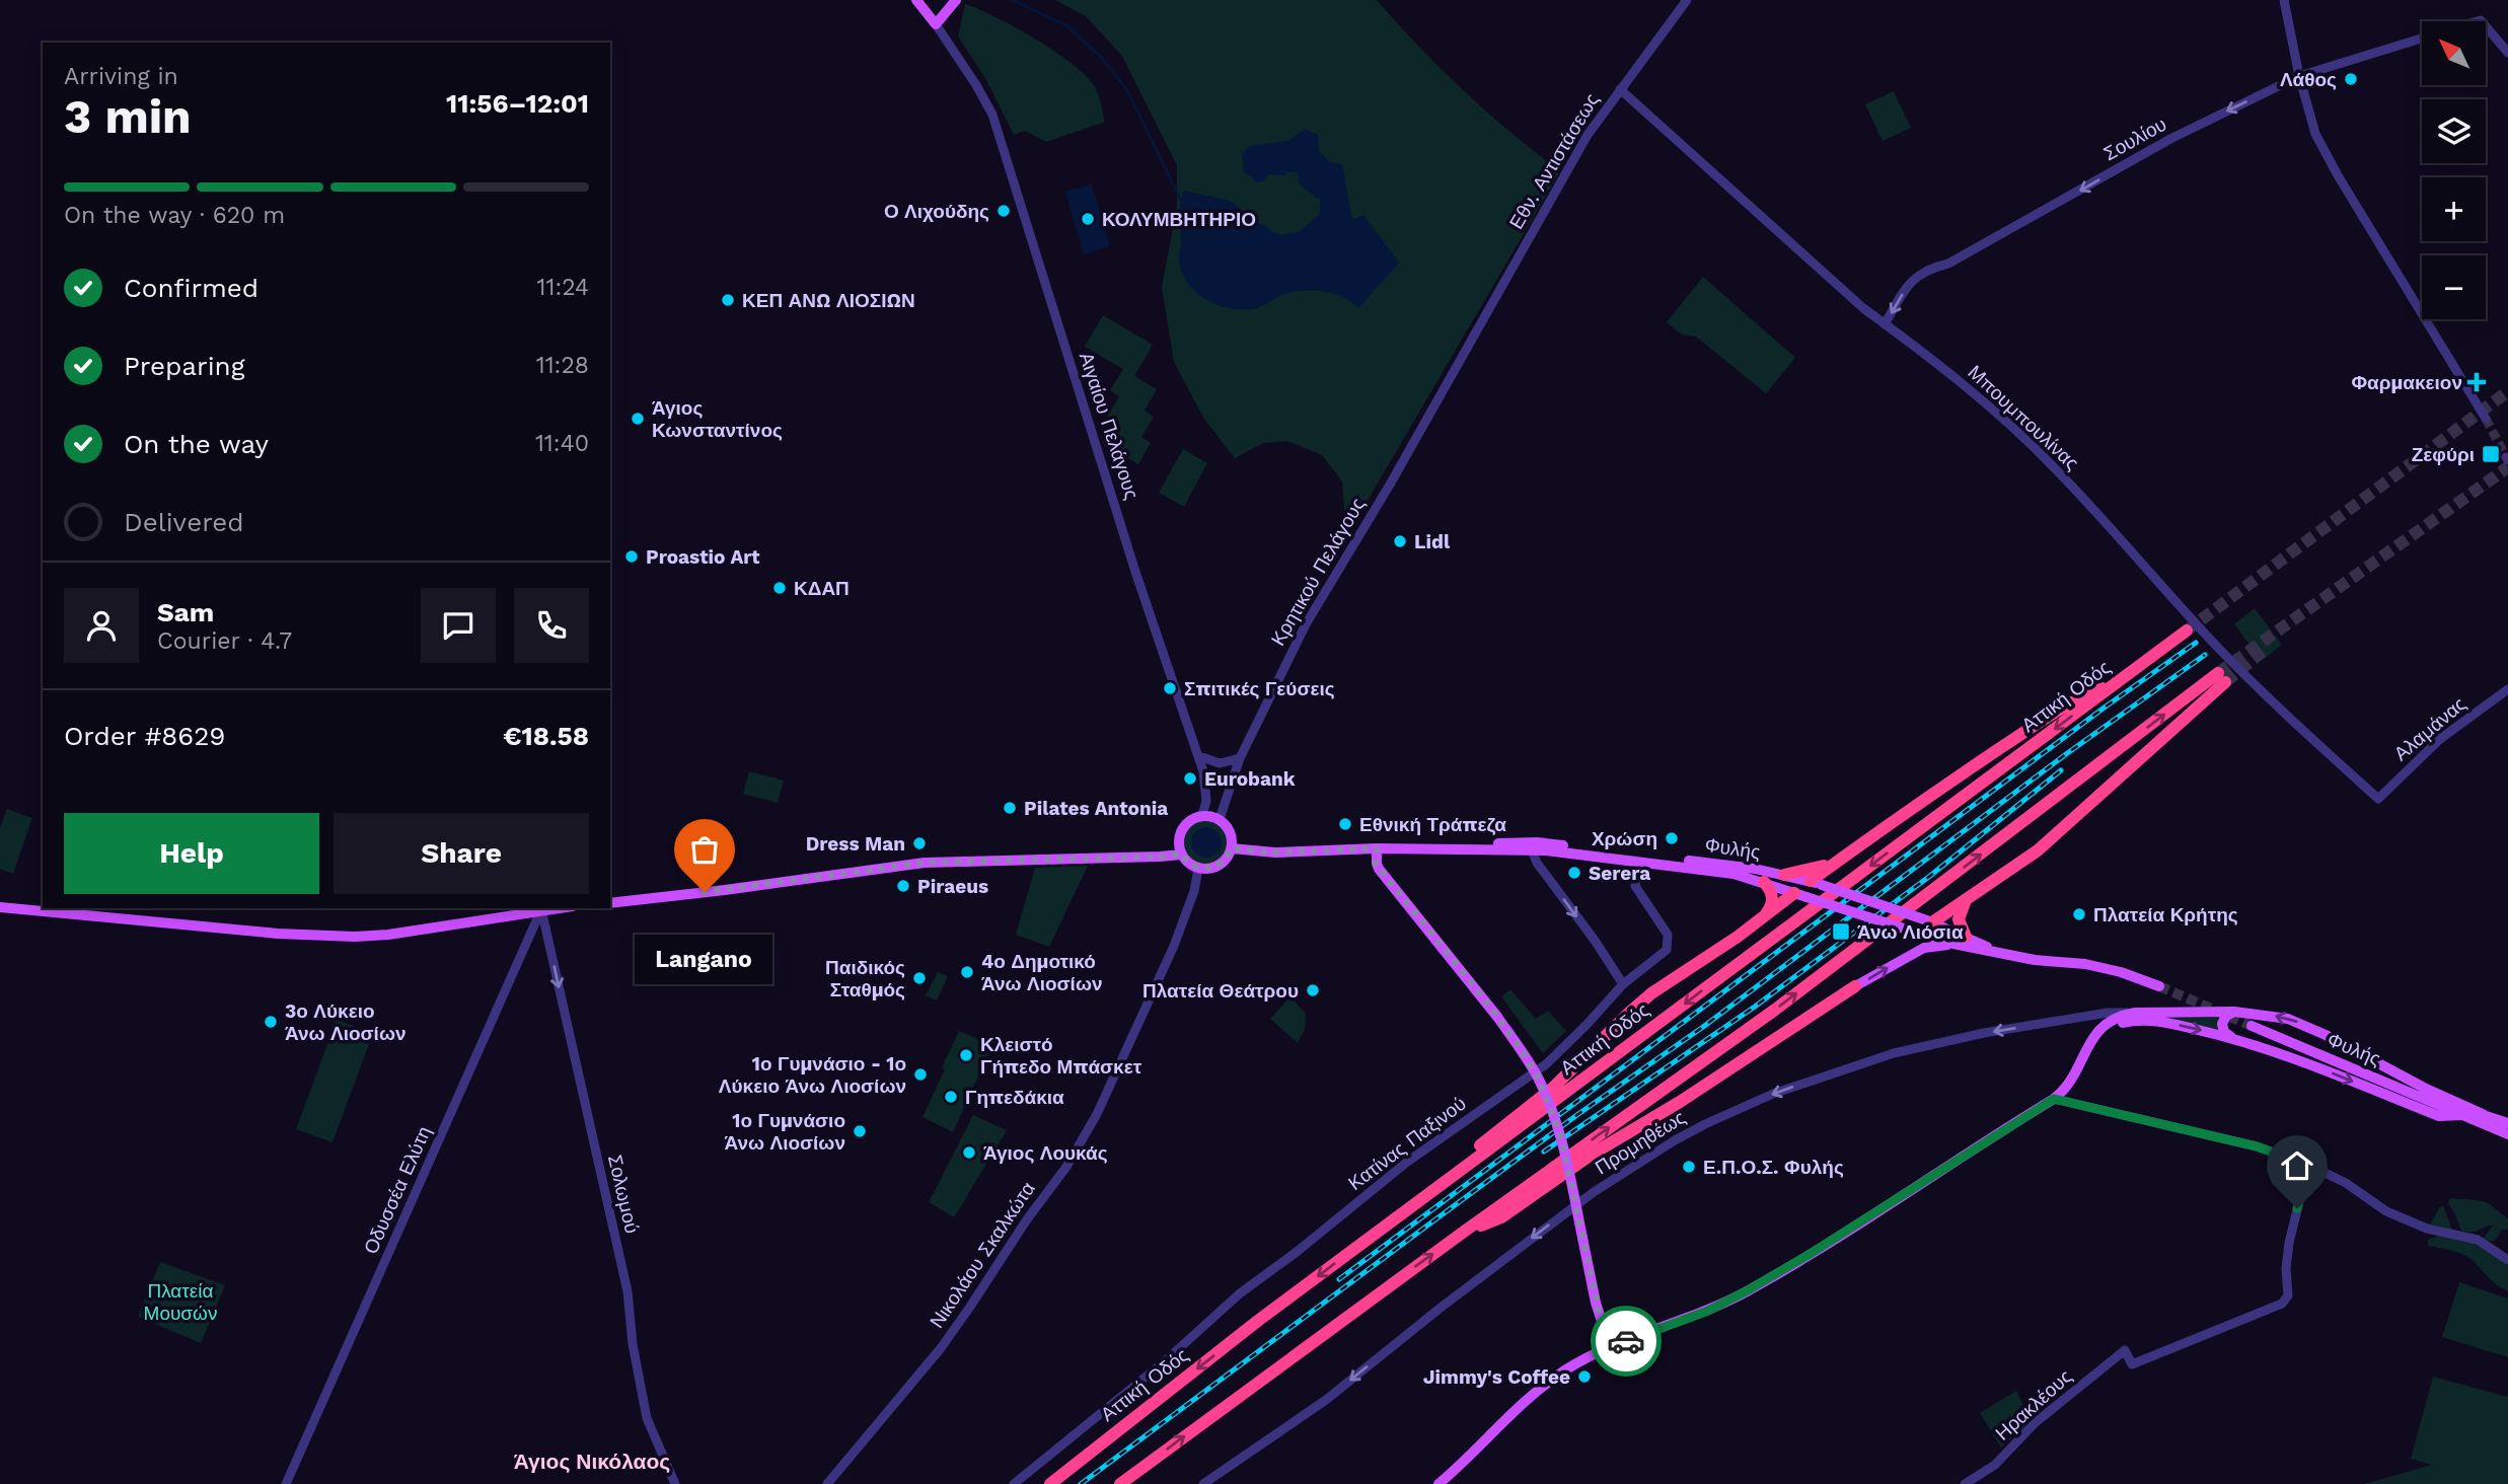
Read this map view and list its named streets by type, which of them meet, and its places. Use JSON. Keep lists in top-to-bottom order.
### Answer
{
  "streets": {
    "highway": ["Αττική Οδός"],
    "main road": ["Αιγαίου Πελάγους", "Φυλής"],
    "street": [
      "Σουλίου",
      "Εθν. Αντιστάσεως",
      "Μπουμπουλίνας",
      "Κρητικού Πελάγους",
      "Αλαμάνας",
      "Προμηθέως",
      "Κατίνας Παξινού",
      "Οδυσσέα Ελύτη",
      "Σολωμού",
      "Νικολάου Σκαλκώτα",
      "Ηρακλέους"
    ]
  },
  "crossings": [
    ["Σουλίου", "Μπουμπουλίνας"],
    ["Εθν. Αντιστάσεως", "Μπουμπουλίνας"],
    ["Εθν. Αντιστάσεως", "Κρητικού Πελάγους"],
    ["Μπουμπουλίνας", "Αλαμάνας"],
    ["Αιγαίου Πελάγους", "Κρητικού Πελάγους"],
    ["Αιγαίου Πελάγους", "Φυλής"],
    ["Αιγαίου Πελάγους", "Νικολάου Σκαλκώτα"],
    ["Κρητικού Πελάγους", "Φυλής"],
    ["Κρητικού Πελάγους", "Νικολάου Σκαλκώτα"],
    ["Φυλής", "Κατίνας Παξινού"],
    ["Φυλής", "Νικολάου Σκαλκώτα"],
    ["Οδυσσέα Ελύτη", "Σολωμού"]
  ],
  "one_way": ["Σουλίου", "Προμηθέως", "Σολωμού"],
  "districts": ["Άγιος Νικόλαος"],
  "parks": ["Πλατεία Μουσών"],
  "places": {
    "other": [
      "Λάθος",
      "Ο Λιχούδης",
      "ΚΟΛΥΜΒΗΤΗΡΙΟ",
      "ΚΕΠ ΑΝΩ ΛΙΟΣΙΩΝ",
      "Άγιος Κωνσταντίνος",
      "Lidl",
      "Proastio Art",
      "ΚΔΑΠ",
      "Σπιτικές Γεύσεις",
      "Eurobank",
      "Pilates Antonia",
      "Εθνική Τράπεζα",
      "Χρώση",
      "Dress Man",
      "Serera",
      "Piraeus",
      "Langano",
      "Πλατεία Κρήτης",
      "4ο Δημοτικό Άνω Λιοσίων",
      "Παιδικός Σταθμός",
      "Πλατεία Θεάτρου",
      "3ο Λύκειο Άνω Λιοσίων",
      "Κλειστό Γήπεδο Μπάσκετ",
      "1ο Γυμνάσιο - 1ο Λύκειο Άνω Λιοσίων",
      "Γηπεδάκια",
      "1ο Γυμνάσιο Άνω Λιοσίων",
      "Άγιος Λουκάς",
      "Ε.Π.Ο.Σ. Φυλής",
      "Jimmy's Coffee"
    ],
    "health": ["Φαρμακειον"],
    "transit": ["Ζεφύρι", "Άνω Λιόσια"]
  },
  "north": "top left",
  "page": {
    "map_buttons": ["+", "−"],
    "heading": ["3 min", "Arriving in", "11:56–12:01"],
    "panel": [
      "Sam",
      "Courier · 4.7",
      "Order #8629",
      "€18.58"
    ],
    "bar": "On the way · 620 m",
    "list": [
      ["Confirmed", "11:24"],
      ["Preparing", "11:28"],
      ["On the way", "11:40"],
      "Delivered"
    ],
    "buttons": ["Help", "Share"],
    "bubble": "Langano"
  }
}
